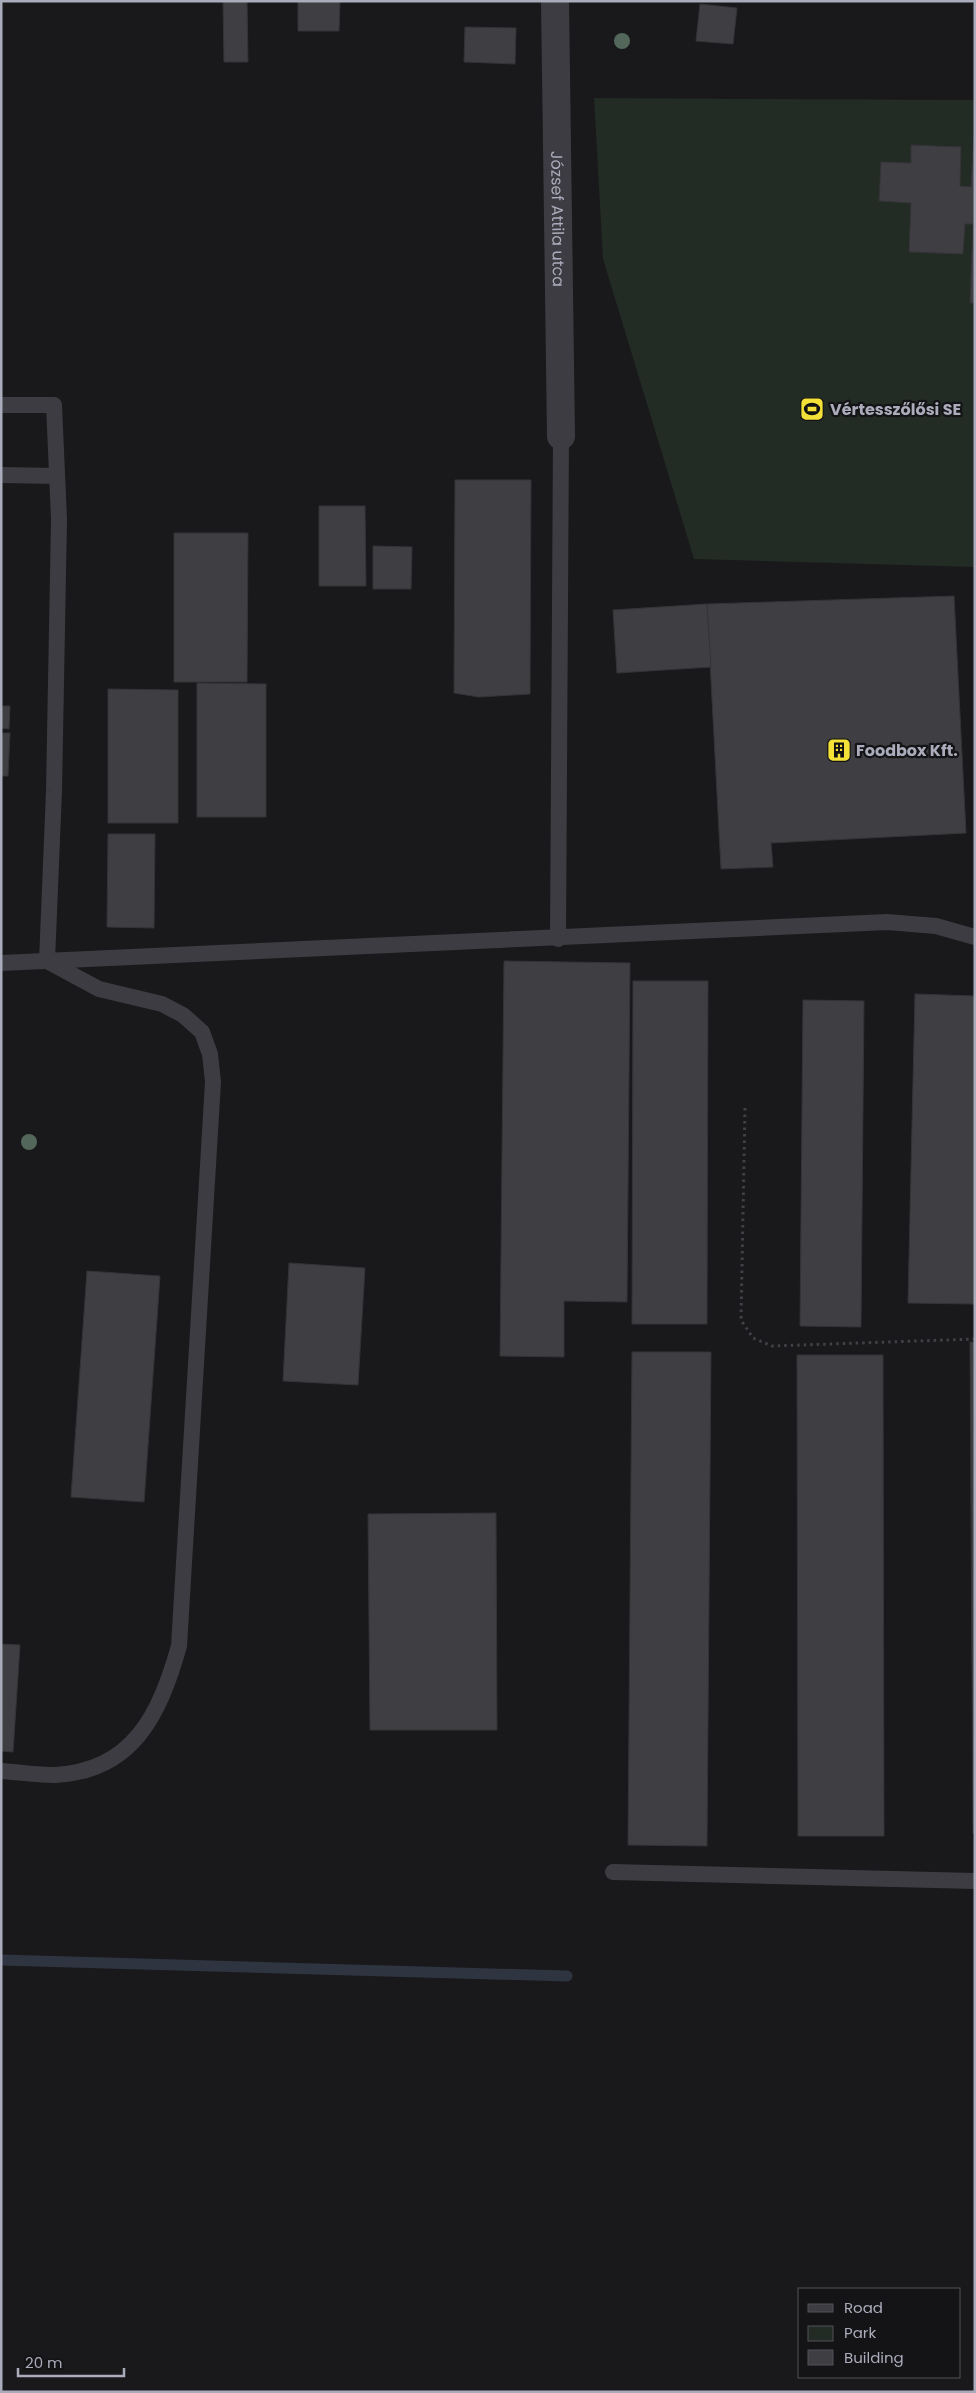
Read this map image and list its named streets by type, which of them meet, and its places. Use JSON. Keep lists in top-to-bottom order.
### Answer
{
  "streets": {
    "street": ["József Attila utca"]
  },
  "places": {
    "sports": ["Vértesszőlősi SE"],
    "building": ["Foodbox Kft."]
  },
  "legend": ["Road", "Park", "Building"],
  "scale_bar": "20 m"
}
